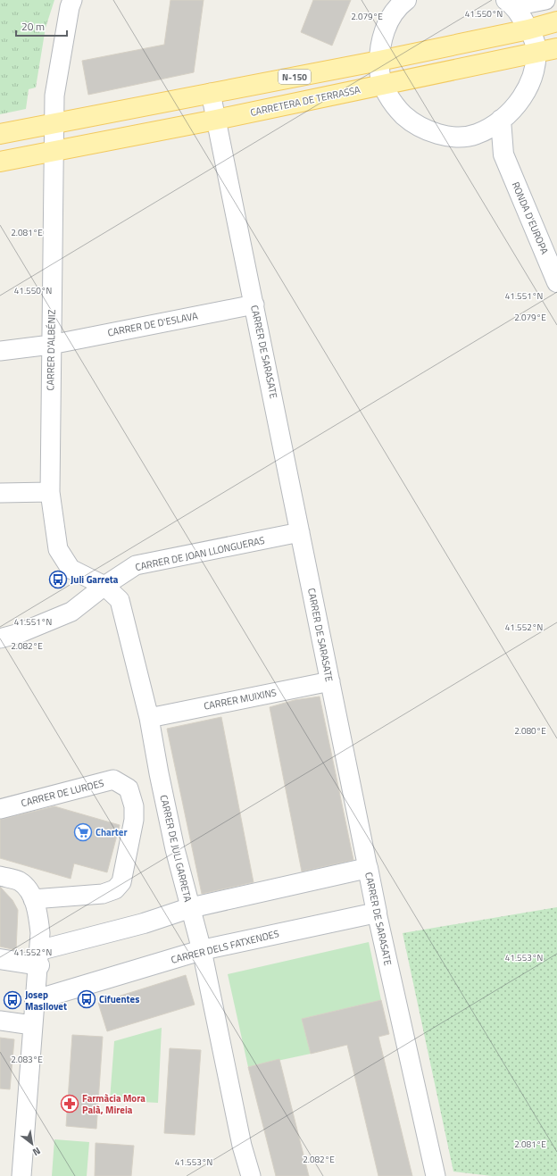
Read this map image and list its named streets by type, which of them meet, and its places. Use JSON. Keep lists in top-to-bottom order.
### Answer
{
  "streets": {
    "main road": ["N-150", "CARRETERA DE TERRASSA"],
    "street": [
      "RONDA D'EUROPA",
      "CARRER DE D'ESLAVA",
      "CARRER D'ALBÉNIZ",
      "CARRER DE SARASATE",
      "CARRER DE JOAN LLONGUERAS",
      "CARRER MUIXINS",
      "CARRER DE LURDES",
      "CARRER DE JULI GARRETA",
      "CARRER DELS FATXENDES"
    ]
  },
  "crossings": [
    ["N-150", "CARRER DE SARASATE"],
    ["CARRETERA DE TERRASSA", "CARRER D'ALBÉNIZ"],
    ["CARRETERA DE TERRASSA", "CARRER DE SARASATE"],
    ["CARRER DE D'ESLAVA", "CARRER D'ALBÉNIZ"],
    ["CARRER DE D'ESLAVA", "CARRER DE SARASATE"],
    ["CARRER D'ALBÉNIZ", "CARRER DE JULI GARRETA"],
    ["CARRER DE SARASATE", "CARRER DE JOAN LLONGUERAS"],
    ["CARRER DE SARASATE", "CARRER MUIXINS"],
    ["CARRER DE SARASATE", "CARRER DELS FATXENDES"],
    ["CARRER DE JOAN LLONGUERAS", "CARRER DE JULI GARRETA"],
    ["CARRER MUIXINS", "CARRER DE JULI GARRETA"],
    ["CARRER DE JULI GARRETA", "CARRER DELS FATXENDES"]
  ],
  "places": {
    "bus stop": ["Juli Garreta", "Cifuentes", "Josep Masllovet"],
    "supermarket": ["Charter"],
    "pharmacy": ["Farmàcia Mora Palà, Mireia"]
  },
  "scale_bar": "20 m",
  "north": "bottom right",
  "coordinates": [
    "41.550°N",
    "2.079°E",
    "2.081°E",
    "41.551°N",
    "41.552°N",
    "2.082°E",
    "2.080°E",
    "41.553°N",
    "2.083°E"
  ]
}
